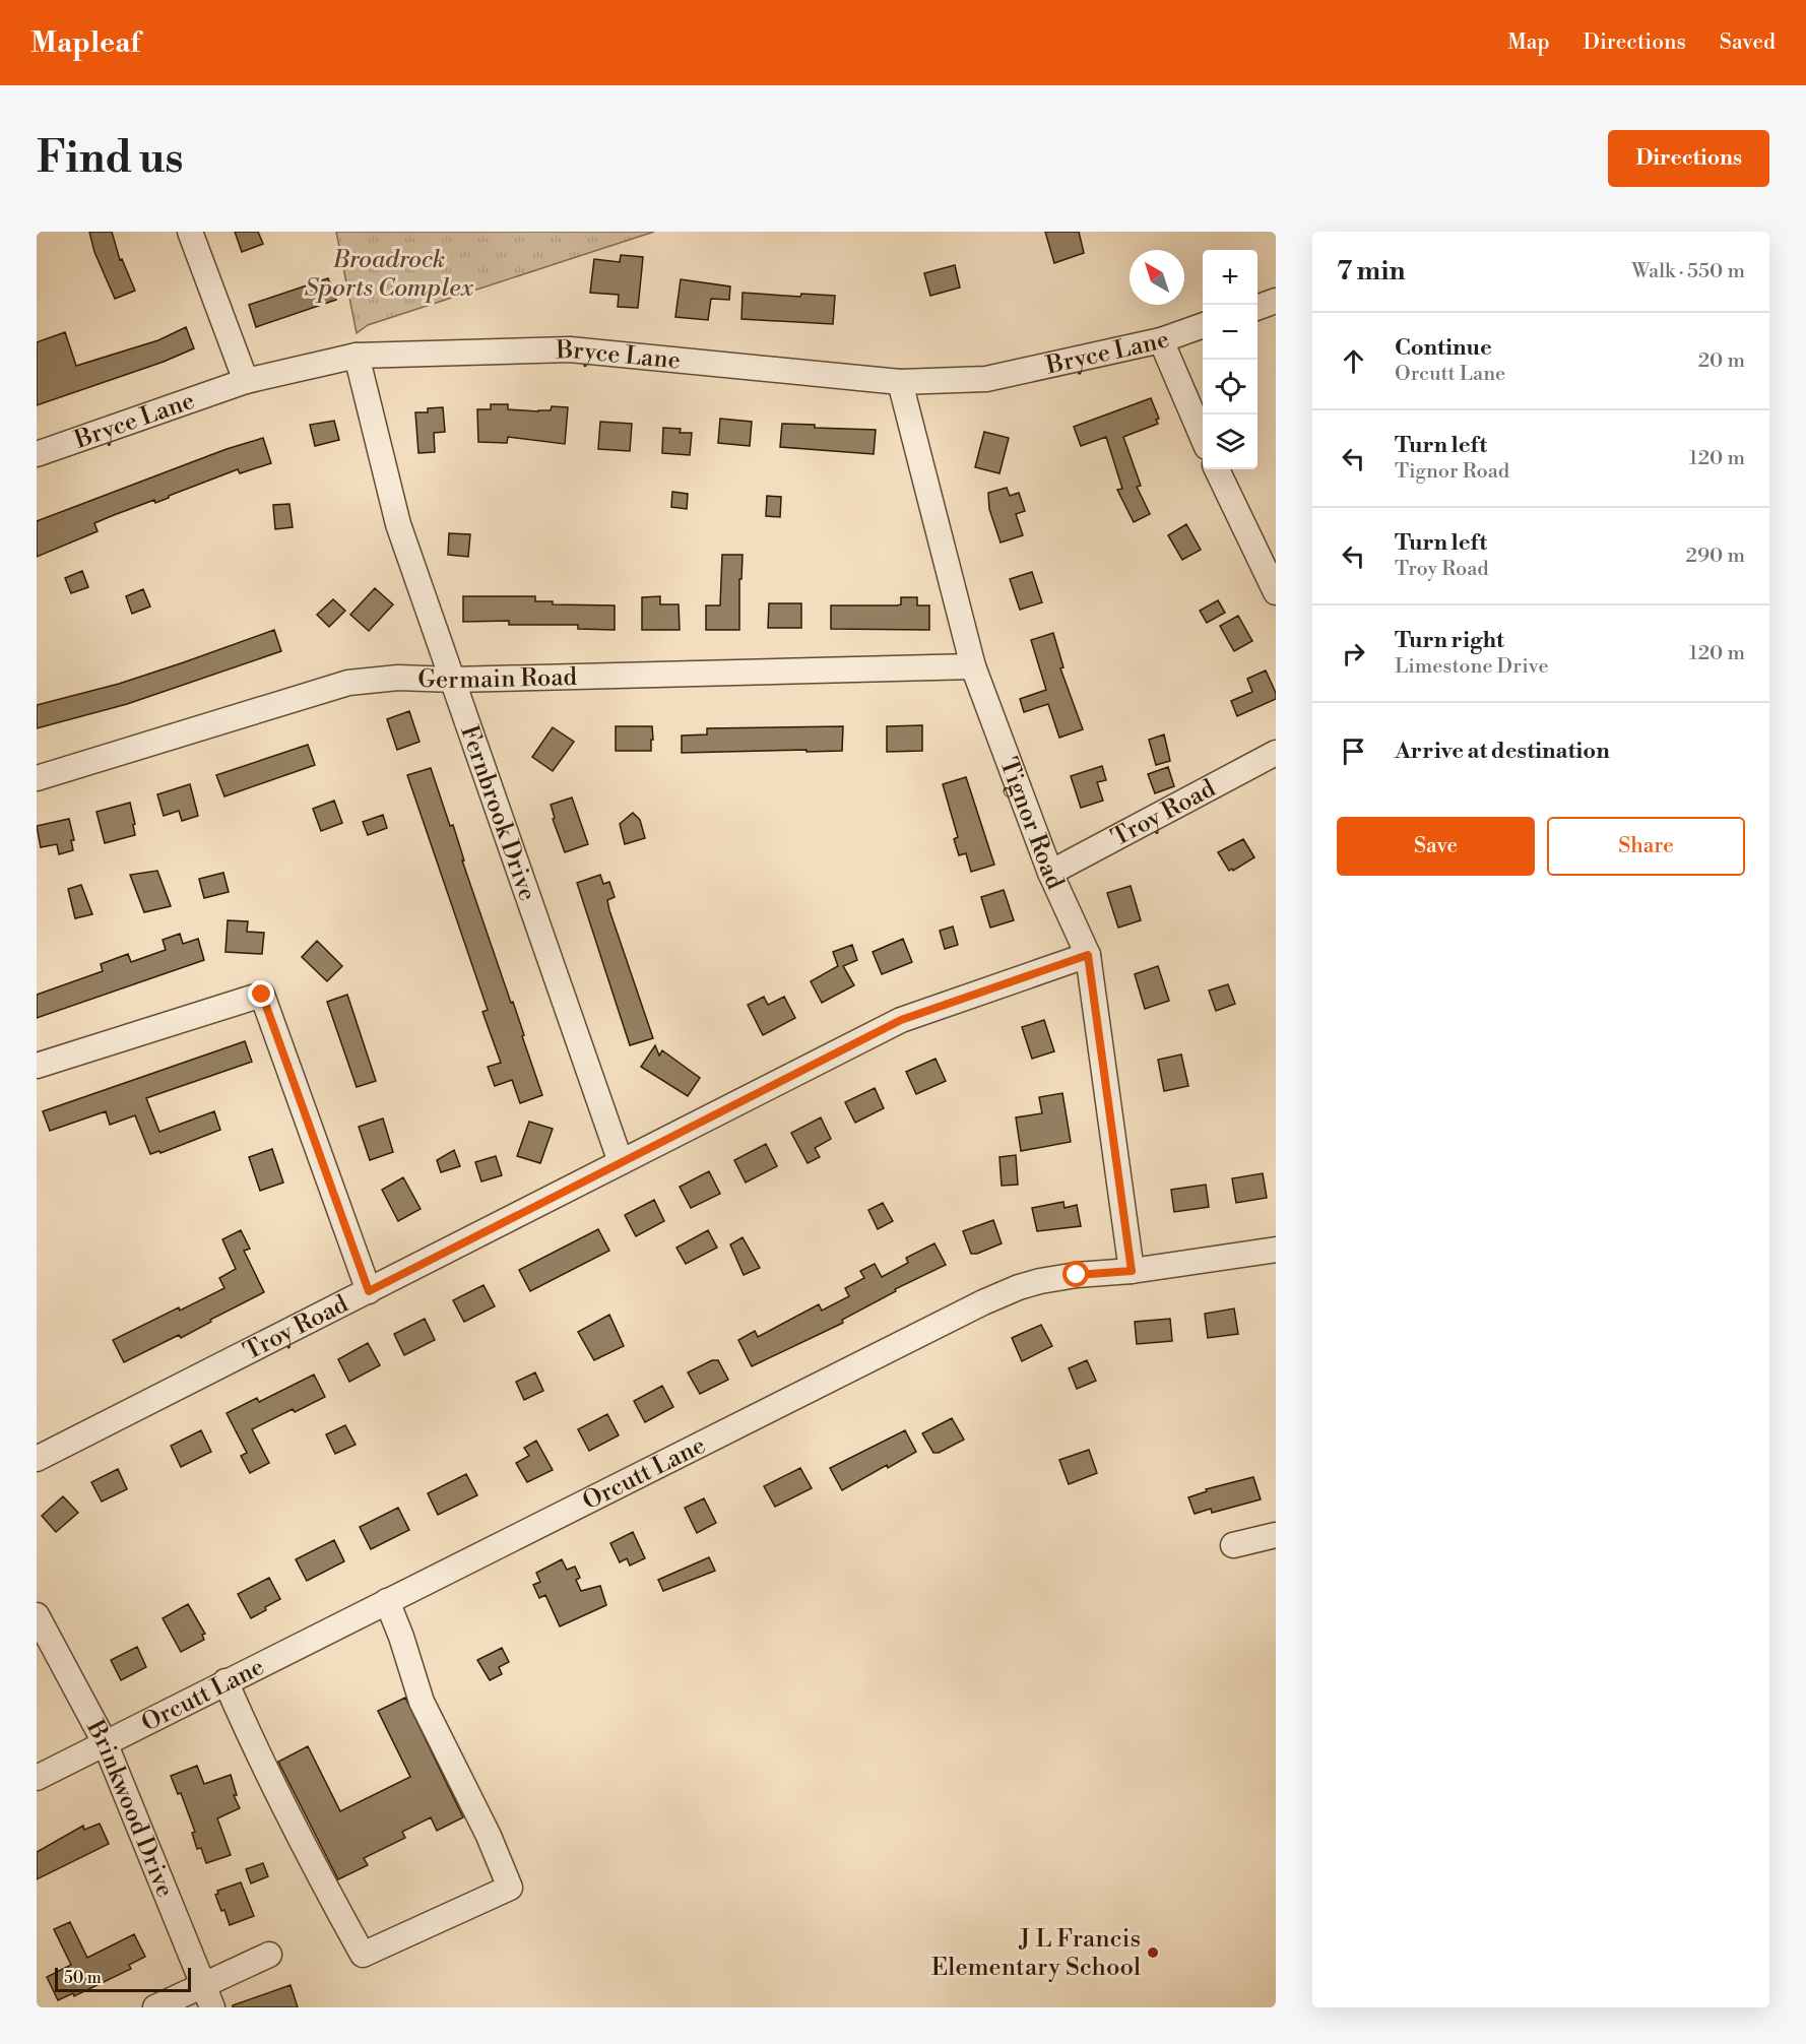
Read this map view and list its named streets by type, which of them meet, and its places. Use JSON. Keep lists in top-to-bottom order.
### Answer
{
  "streets": {
    "street": [
      "Bryce Lane",
      "Germain Road",
      "Fernbrook Drive",
      "Troy Road",
      "Tignor Road",
      "Orcutt Lane",
      "Brinkwood Drive"
    ]
  },
  "crossings": [
    ["Bryce Lane", "Fernbrook Drive"],
    ["Bryce Lane", "Tignor Road"],
    ["Germain Road", "Fernbrook Drive"],
    ["Germain Road", "Tignor Road"],
    ["Fernbrook Drive", "Troy Road"],
    ["Troy Road", "Tignor Road"],
    ["Tignor Road", "Orcutt Lane"],
    ["Orcutt Lane", "Brinkwood Drive"]
  ],
  "parks": ["Broadrock Sports Complex"],
  "places": ["J L Francis Elementary School"],
  "scale_bar": "50 m",
  "north": "top left",
  "page": {
    "header": "Mapleaf",
    "nav": ["Map", "Directions", "Saved"],
    "buttons": [
      "Directions",
      ["Save", "Share"]
    ],
    "title": "Find us",
    "heading": ["7 min", "Walk · 550 m"],
    "map_buttons": ["+", "−"],
    "list": [
      ["Continue", "Orcutt Lane", "20 m"],
      ["Turn left", "Tignor Road", "120 m"],
      ["Turn left", "Troy Road", "290 m"],
      ["Turn right", "Limestone Drive", "120 m"],
      "Arrive at destination"
    ],
    "scale": "50 m"
  }
}
